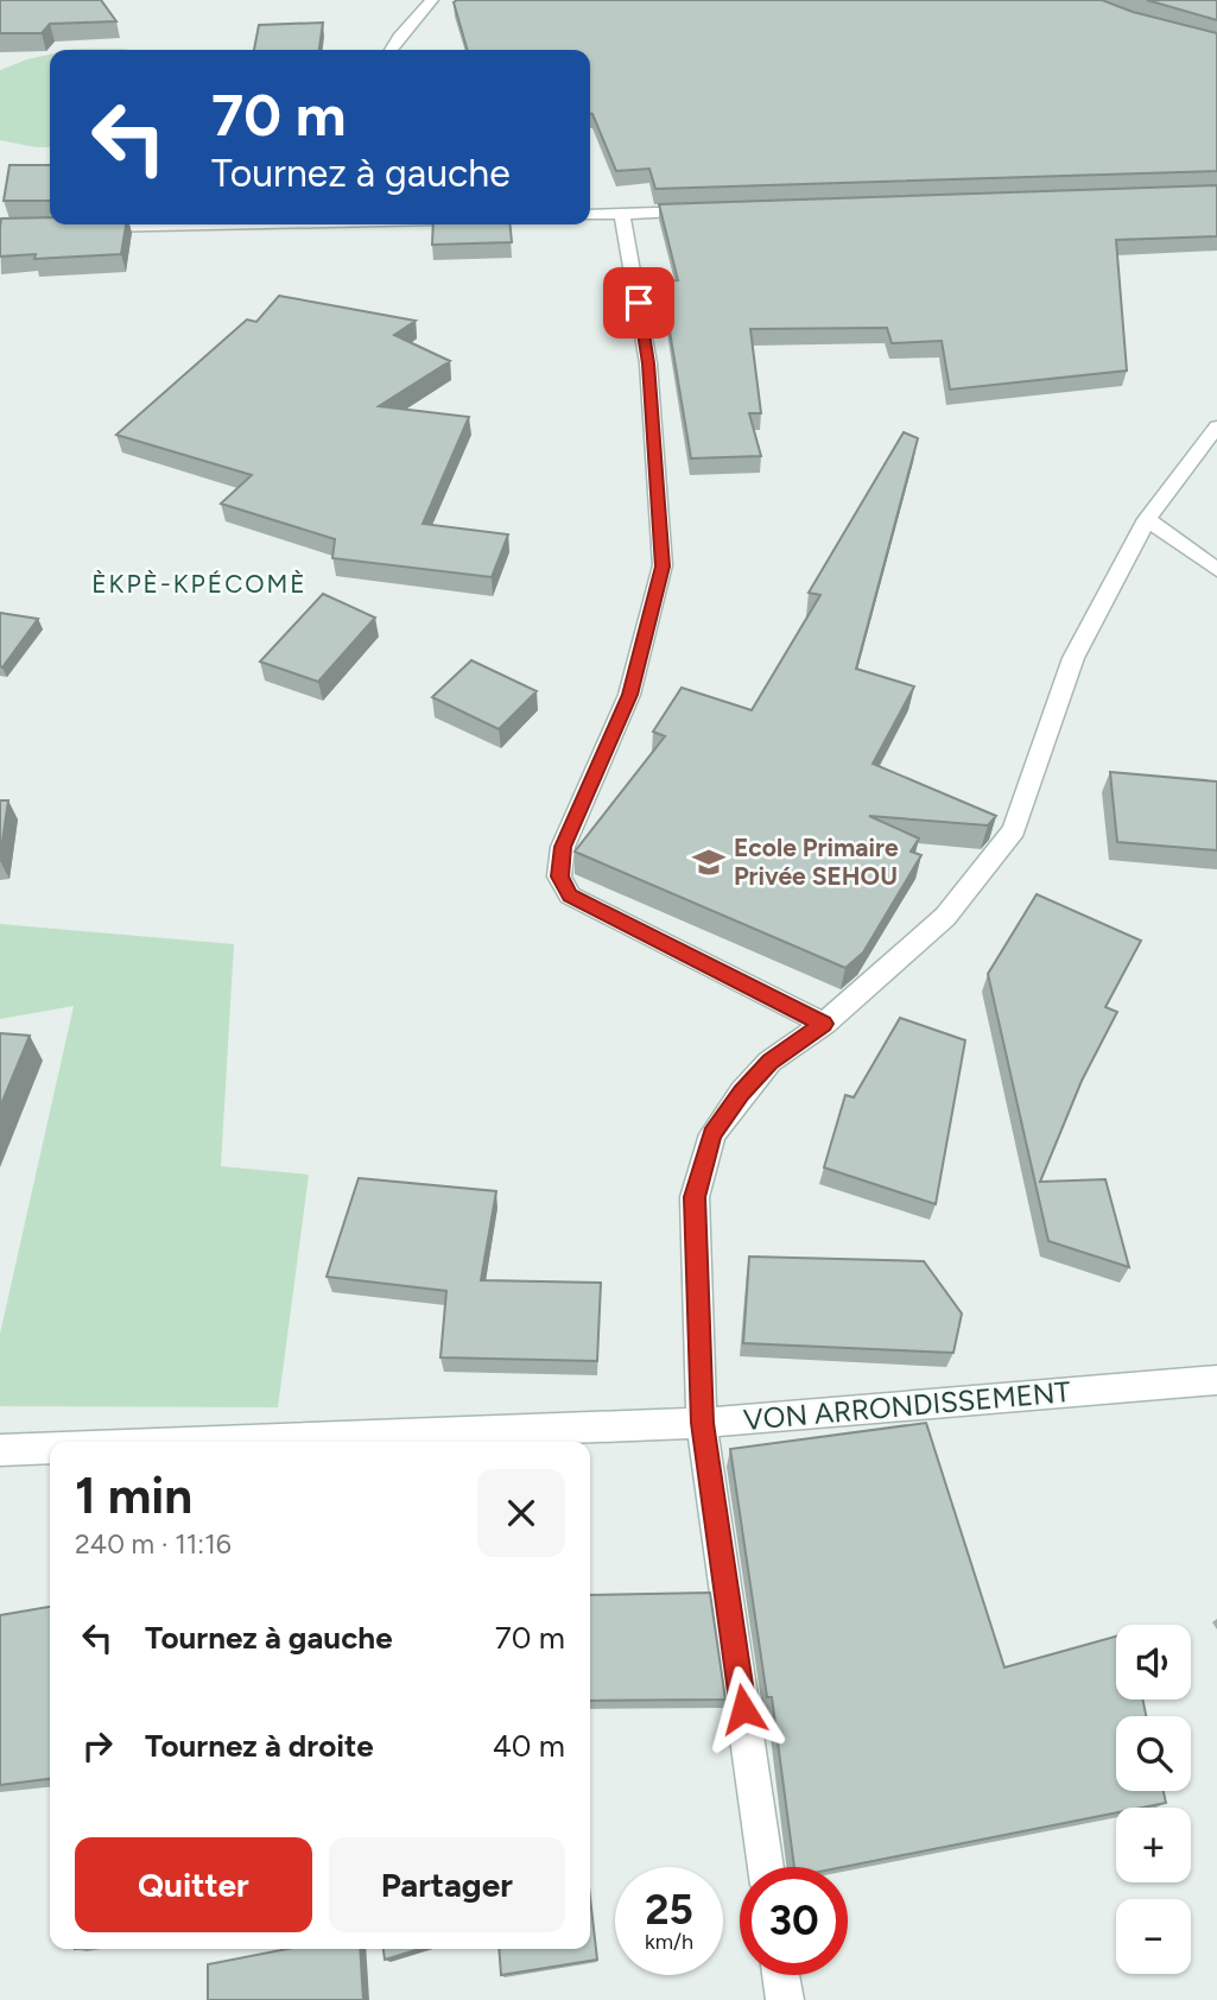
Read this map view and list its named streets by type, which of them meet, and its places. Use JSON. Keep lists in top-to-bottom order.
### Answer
{
  "streets": {
    "street": ["VON ARRONDISSEMENT"]
  },
  "districts": ["ÈKPÈ-KPÉCOMÈ"],
  "places": {
    "school or university": ["Ecole Primaire Privée SEHOU"]
  },
  "page": {
    "turn": ["70 m", "Tournez à gauche"],
    "heading": ["1 min", "240 m · 11:16"],
    "list": [
      {
        "name": "Tournez à gauche",
        "value": "70 m"
      },
      {
        "name": "Tournez à droite",
        "value": "40 m"
      }
    ],
    "map_buttons": ["+", "−"],
    "buttons": ["Quitter", "Partager"],
    "speed": "25 km/h",
    "limit": "30"
  }
}
